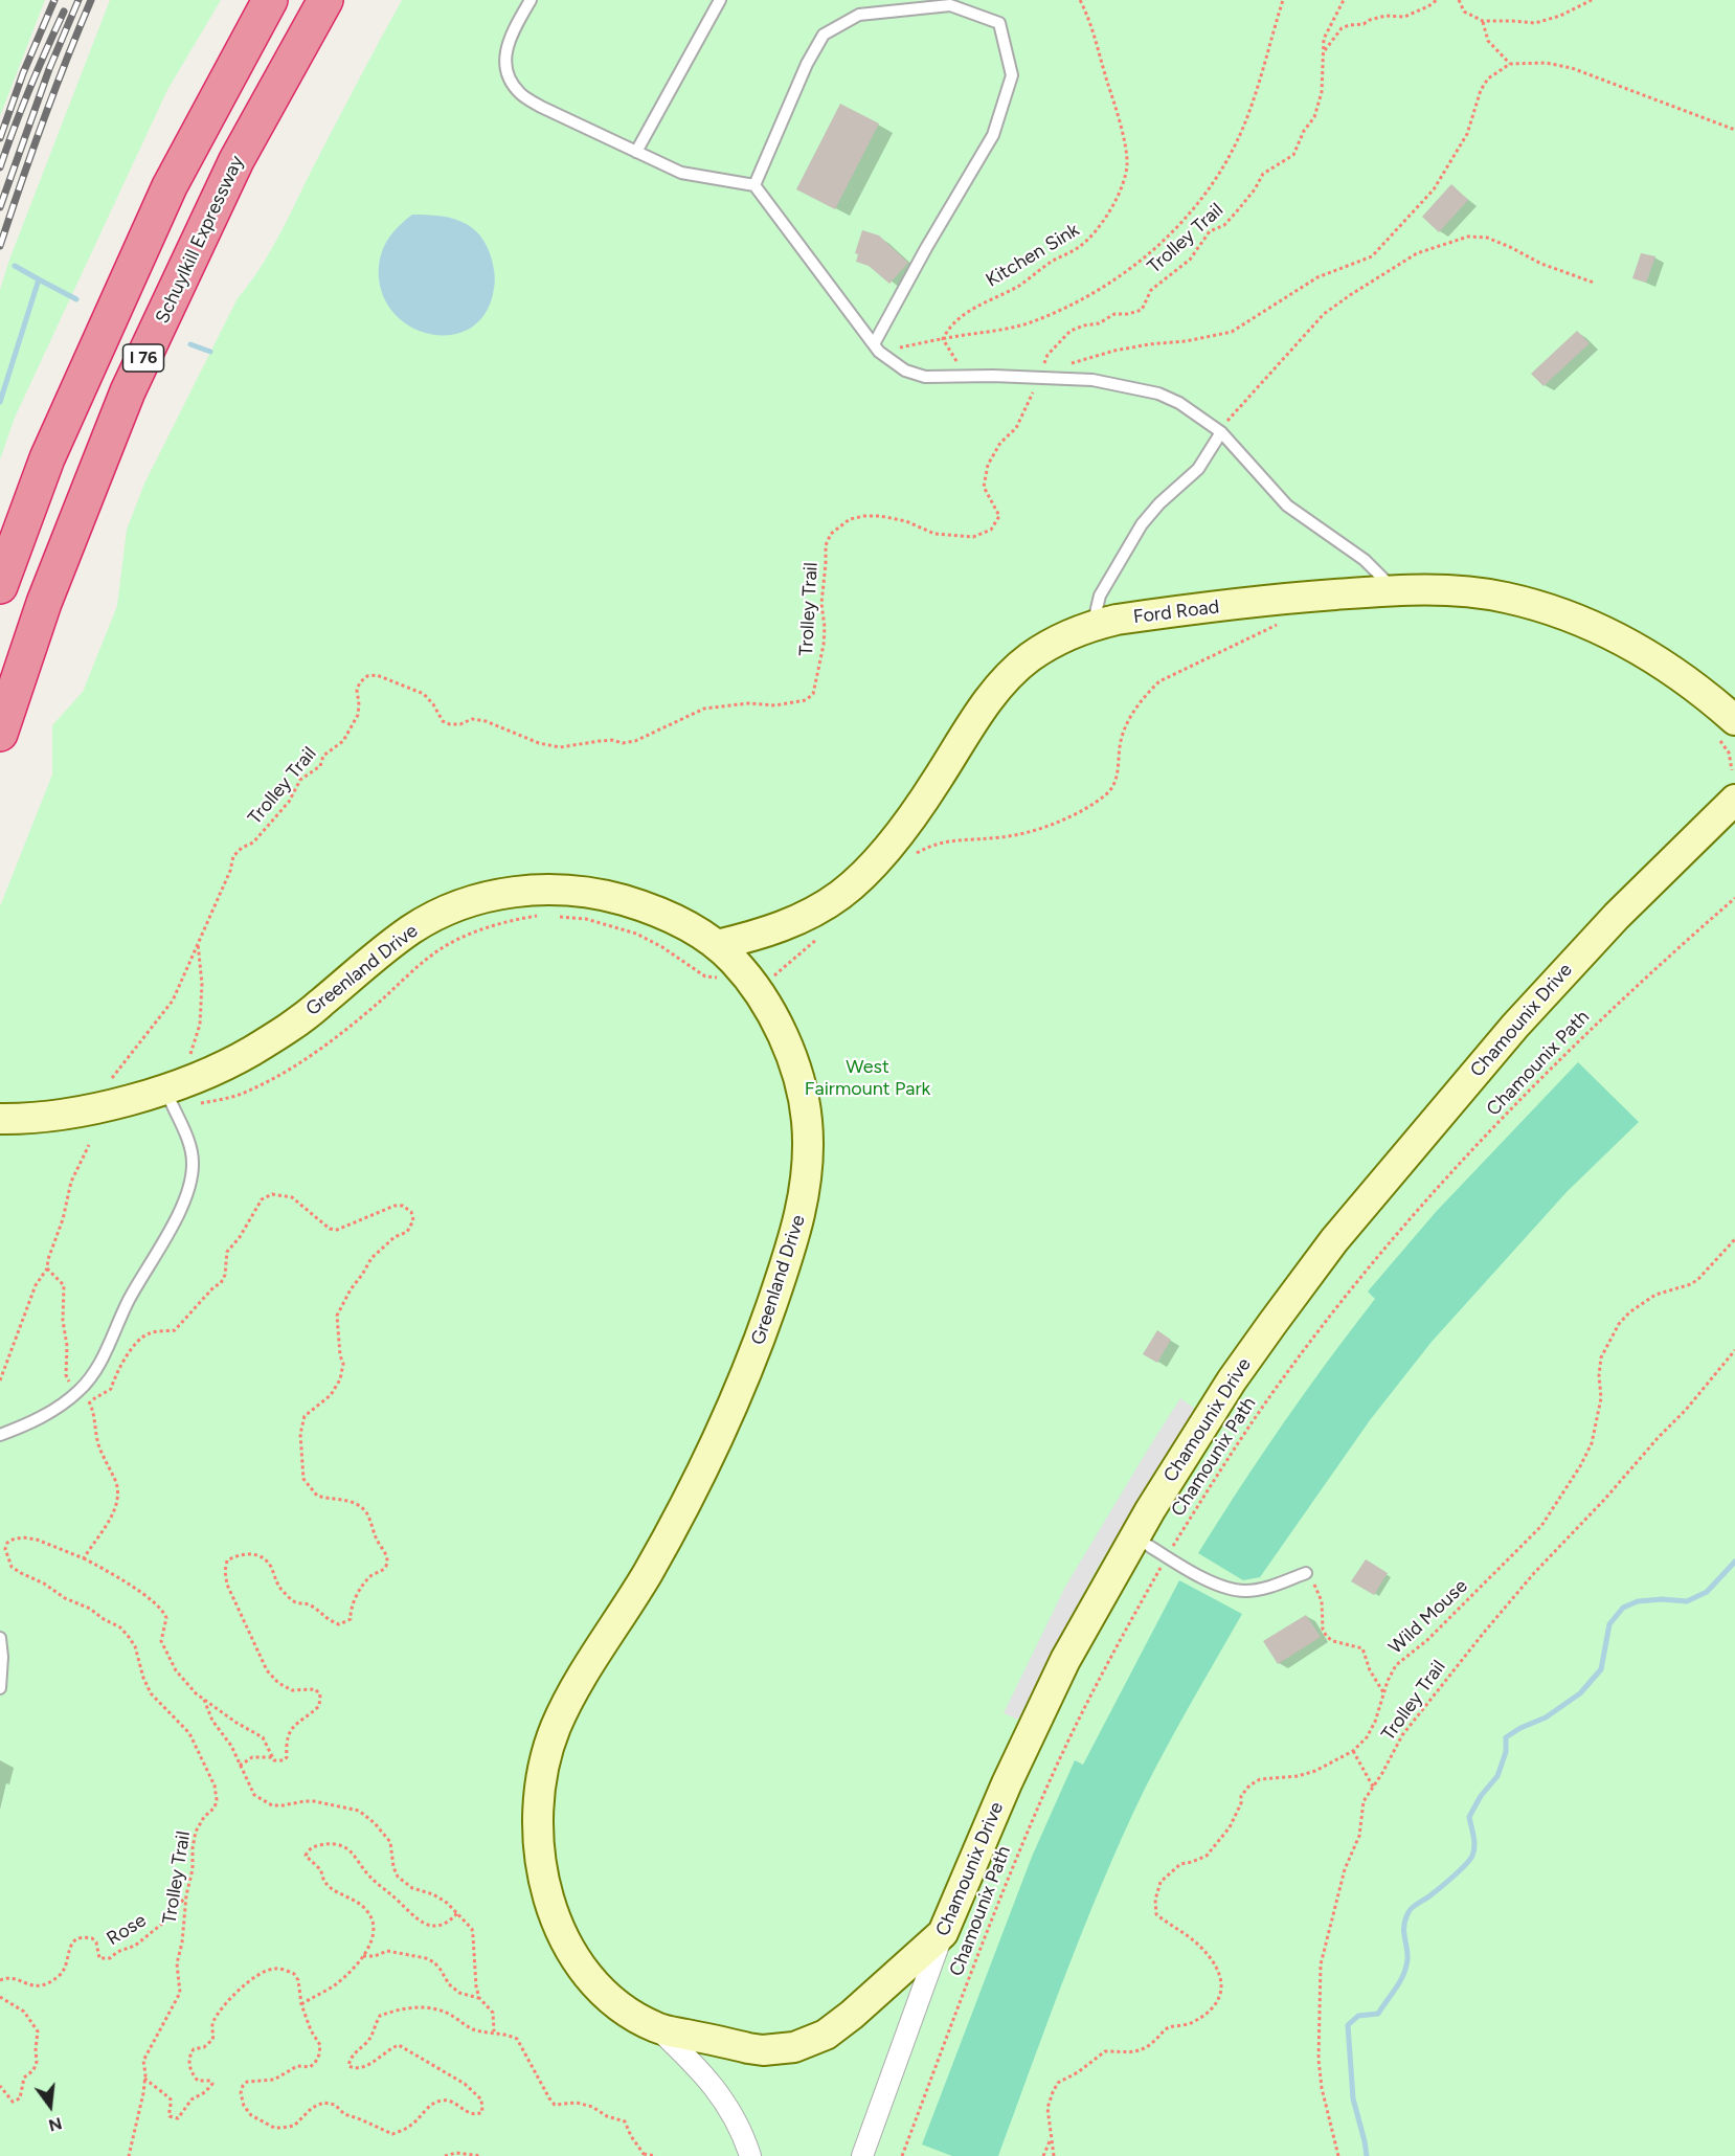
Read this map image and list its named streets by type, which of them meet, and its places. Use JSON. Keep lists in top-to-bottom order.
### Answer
{
  "streets": {
    "highway": ["Schuylkill Expressway", "I 76"],
    "street": ["Ford Road", "Greenland Drive", "Chamounix Drive"],
    "path": [
      "Trolley Trail",
      "Kitchen Sink",
      "Chamounix Path",
      "Wild Mouse",
      "Rose"
    ]
  },
  "crossings": [
    ["Trolley Trail", "Rose"],
    ["Ford Road", "Greenland Drive"],
    ["Greenland Drive", "Chamounix Drive"]
  ],
  "parks": ["West Fairmount Park"],
  "north": "bottom"
}
